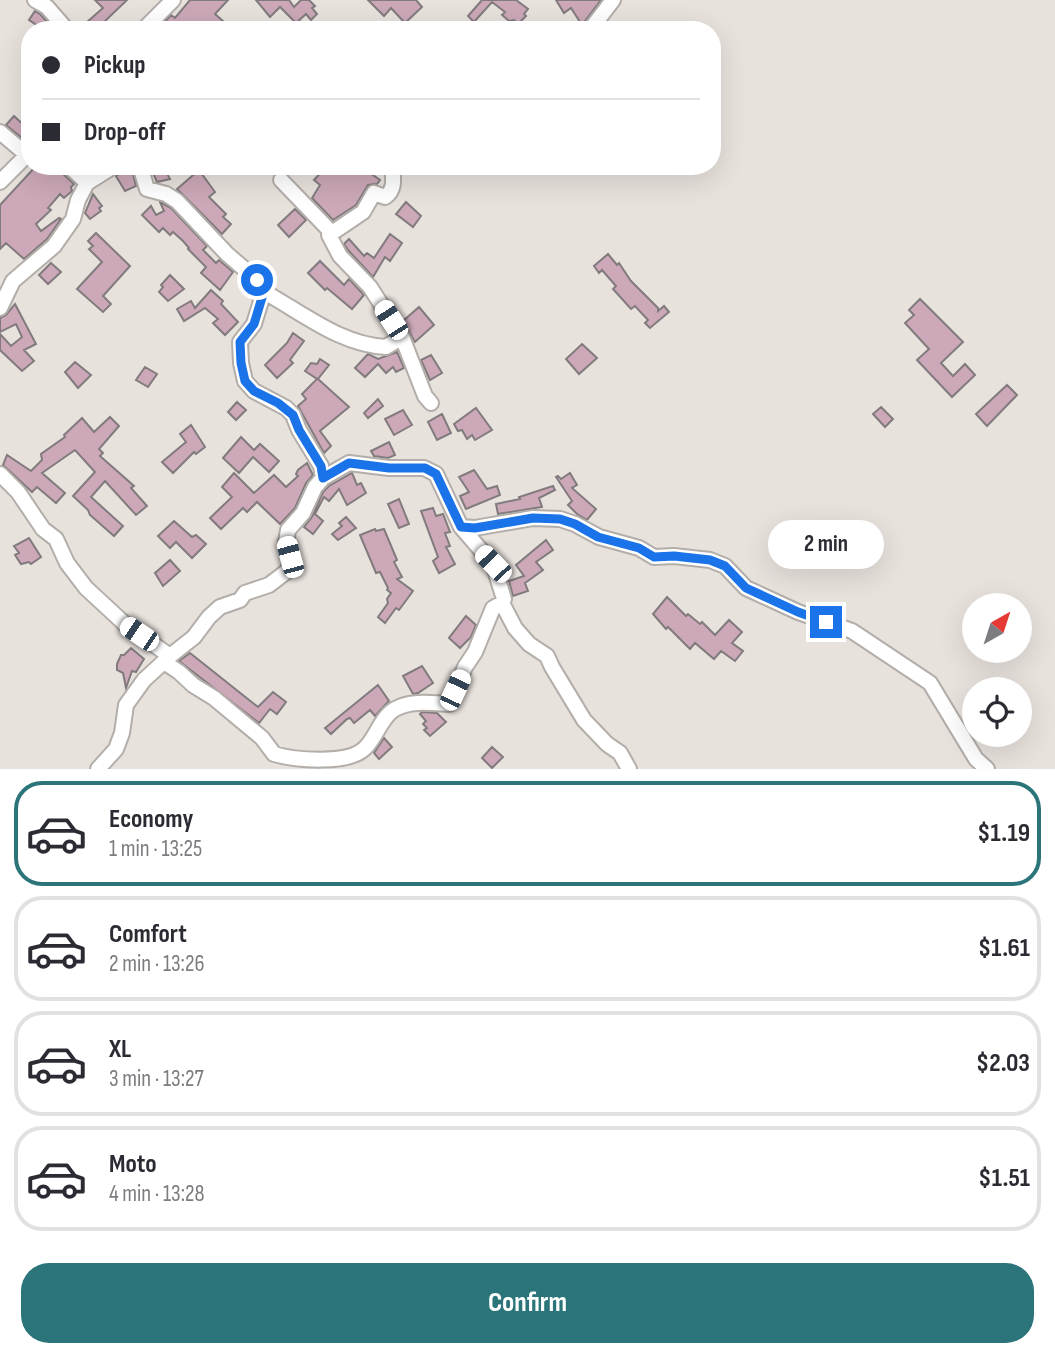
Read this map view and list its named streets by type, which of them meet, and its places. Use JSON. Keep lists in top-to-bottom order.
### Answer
{
  "north": "top right",
  "page": {
    "banner": ["Pickup", "Drop-off"],
    "bubble": "2 min",
    "list": [
      {
        "name": "Economy",
        "note": "1 min · 13:25",
        "value": "$1.19"
      },
      {
        "name": "Comfort",
        "note": "2 min · 13:26",
        "value": "$1.61"
      },
      {
        "name": "XL",
        "note": "3 min · 13:27",
        "value": "$2.03"
      },
      {
        "name": "Moto",
        "note": "4 min · 13:28",
        "value": "$1.51"
      }
    ],
    "buttons": "Confirm"
  }
}
